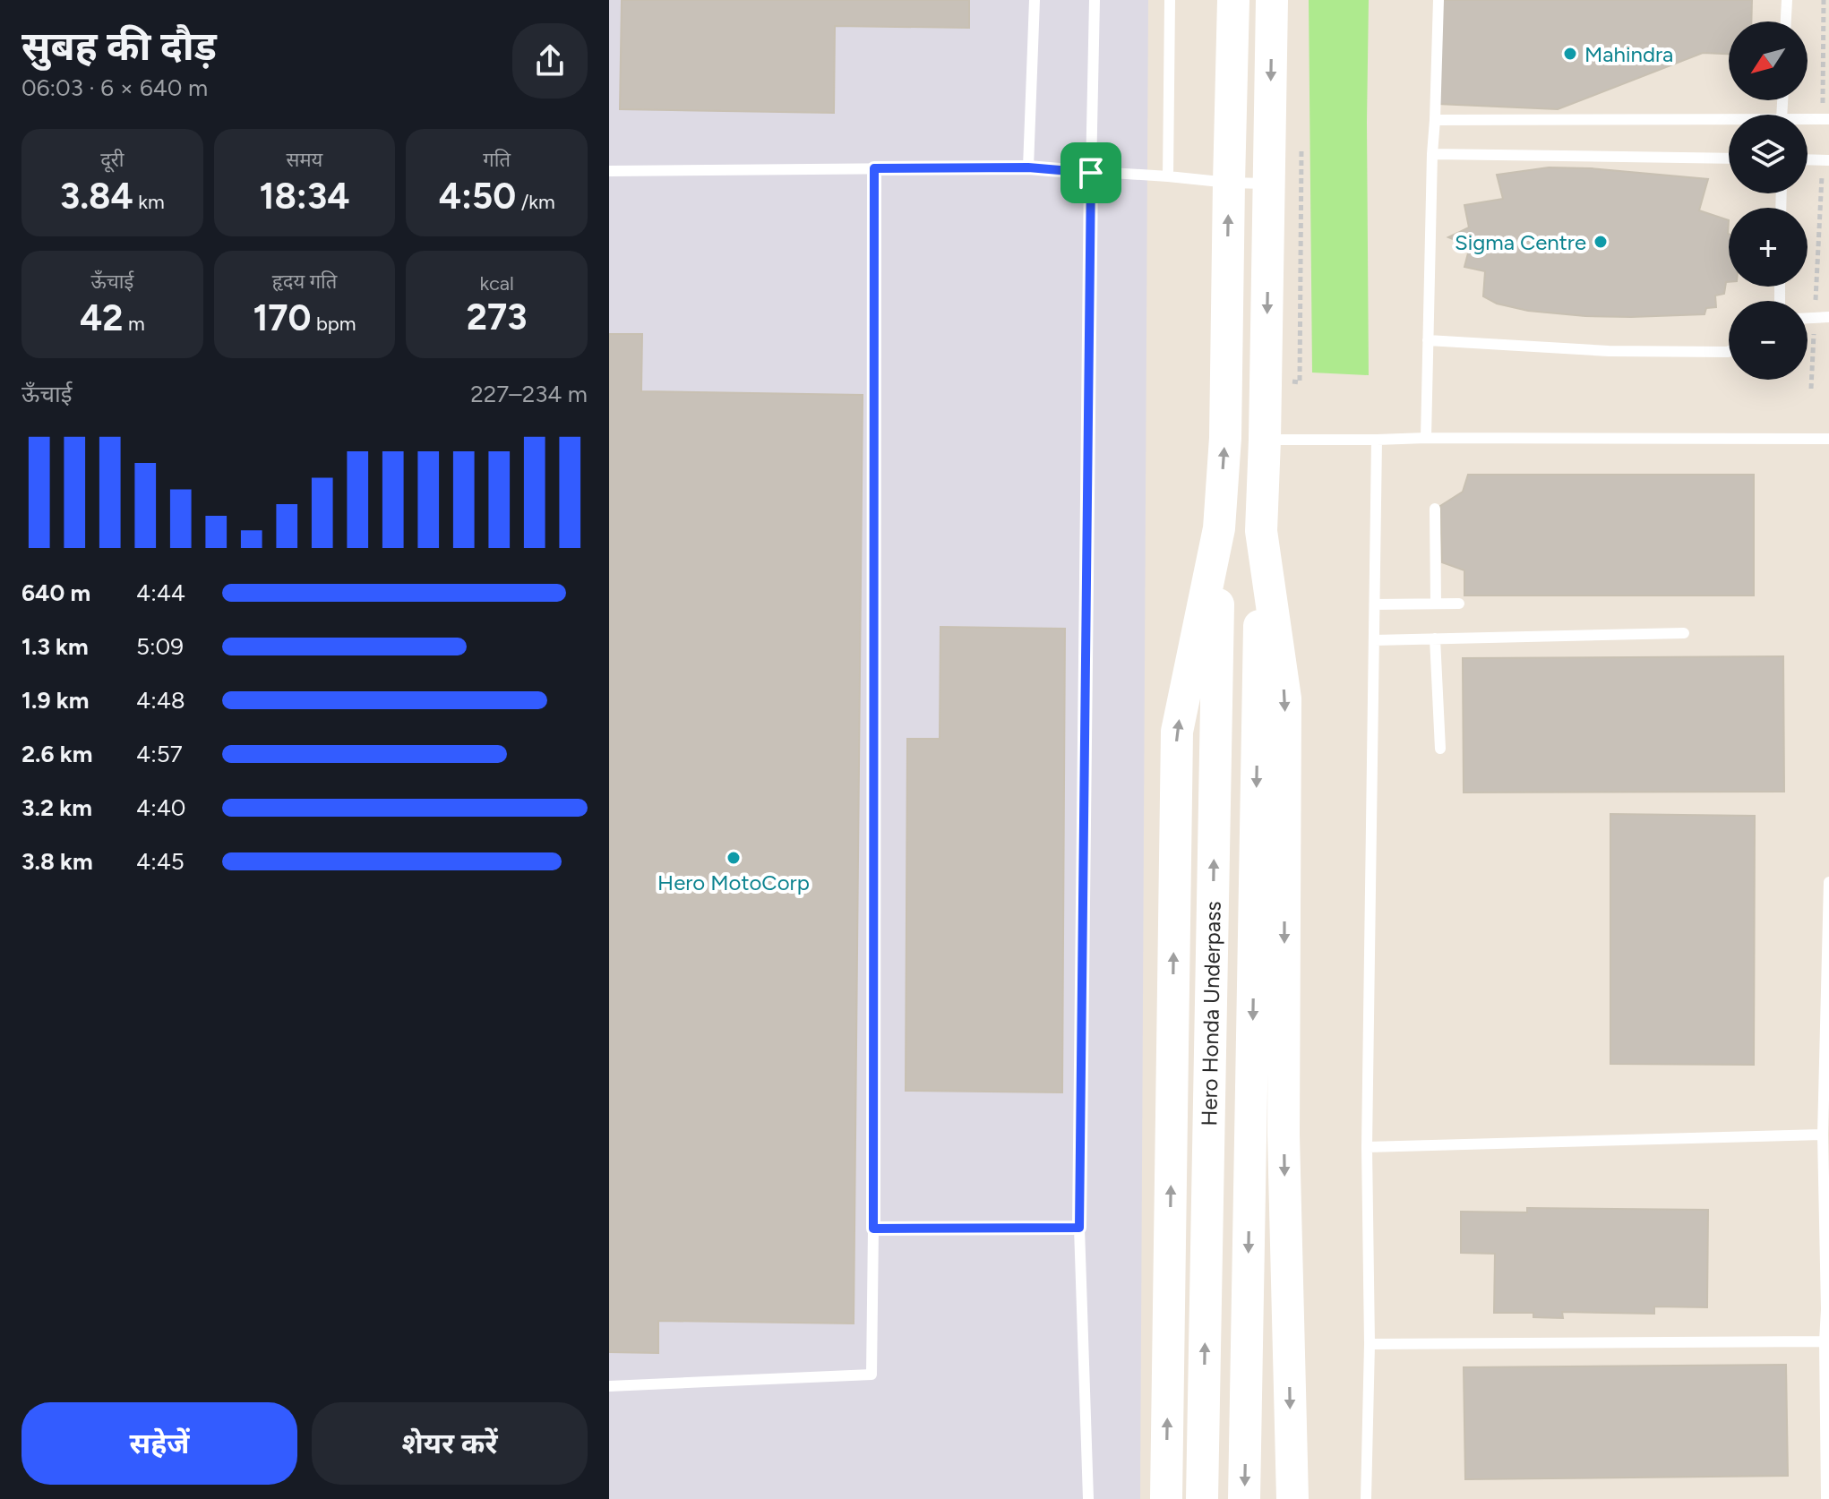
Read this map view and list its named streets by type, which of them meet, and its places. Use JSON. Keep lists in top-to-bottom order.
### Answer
{
  "streets": {
    "main road": ["Hero Honda Underpass"]
  },
  "places": ["Mahindra", "Sigma Centre", "Hero MotoCorp"],
  "north": "bottom left",
  "page": {
    "heading": ["सुबह की दौड़", "06:03 · 6 × 640 m"],
    "map_buttons": ["+", "−"],
    "stats": [
      ["दूरी", "3.84 km"],
      ["समय", "18:34"],
      ["गति", "4:50 /km"],
      ["ऊँचाई", "42 m"],
      ["हृदय गति", "170 bpm"],
      ["kcal", "273"]
    ],
    "chart": ["ऊँचाई", "227–234 m"],
    "list": [
      {
        "name": "640 m",
        "note": "4:44"
      },
      {
        "name": "1.3 km",
        "note": "5:09"
      },
      {
        "name": "1.9 km",
        "note": "4:48"
      },
      {
        "name": "2.6 km",
        "note": "4:57"
      },
      {
        "name": "3.2 km",
        "note": "4:40"
      },
      {
        "name": "3.8 km",
        "note": "4:45"
      }
    ],
    "buttons": ["सहेजें", "शेयर करें"]
  }
}
